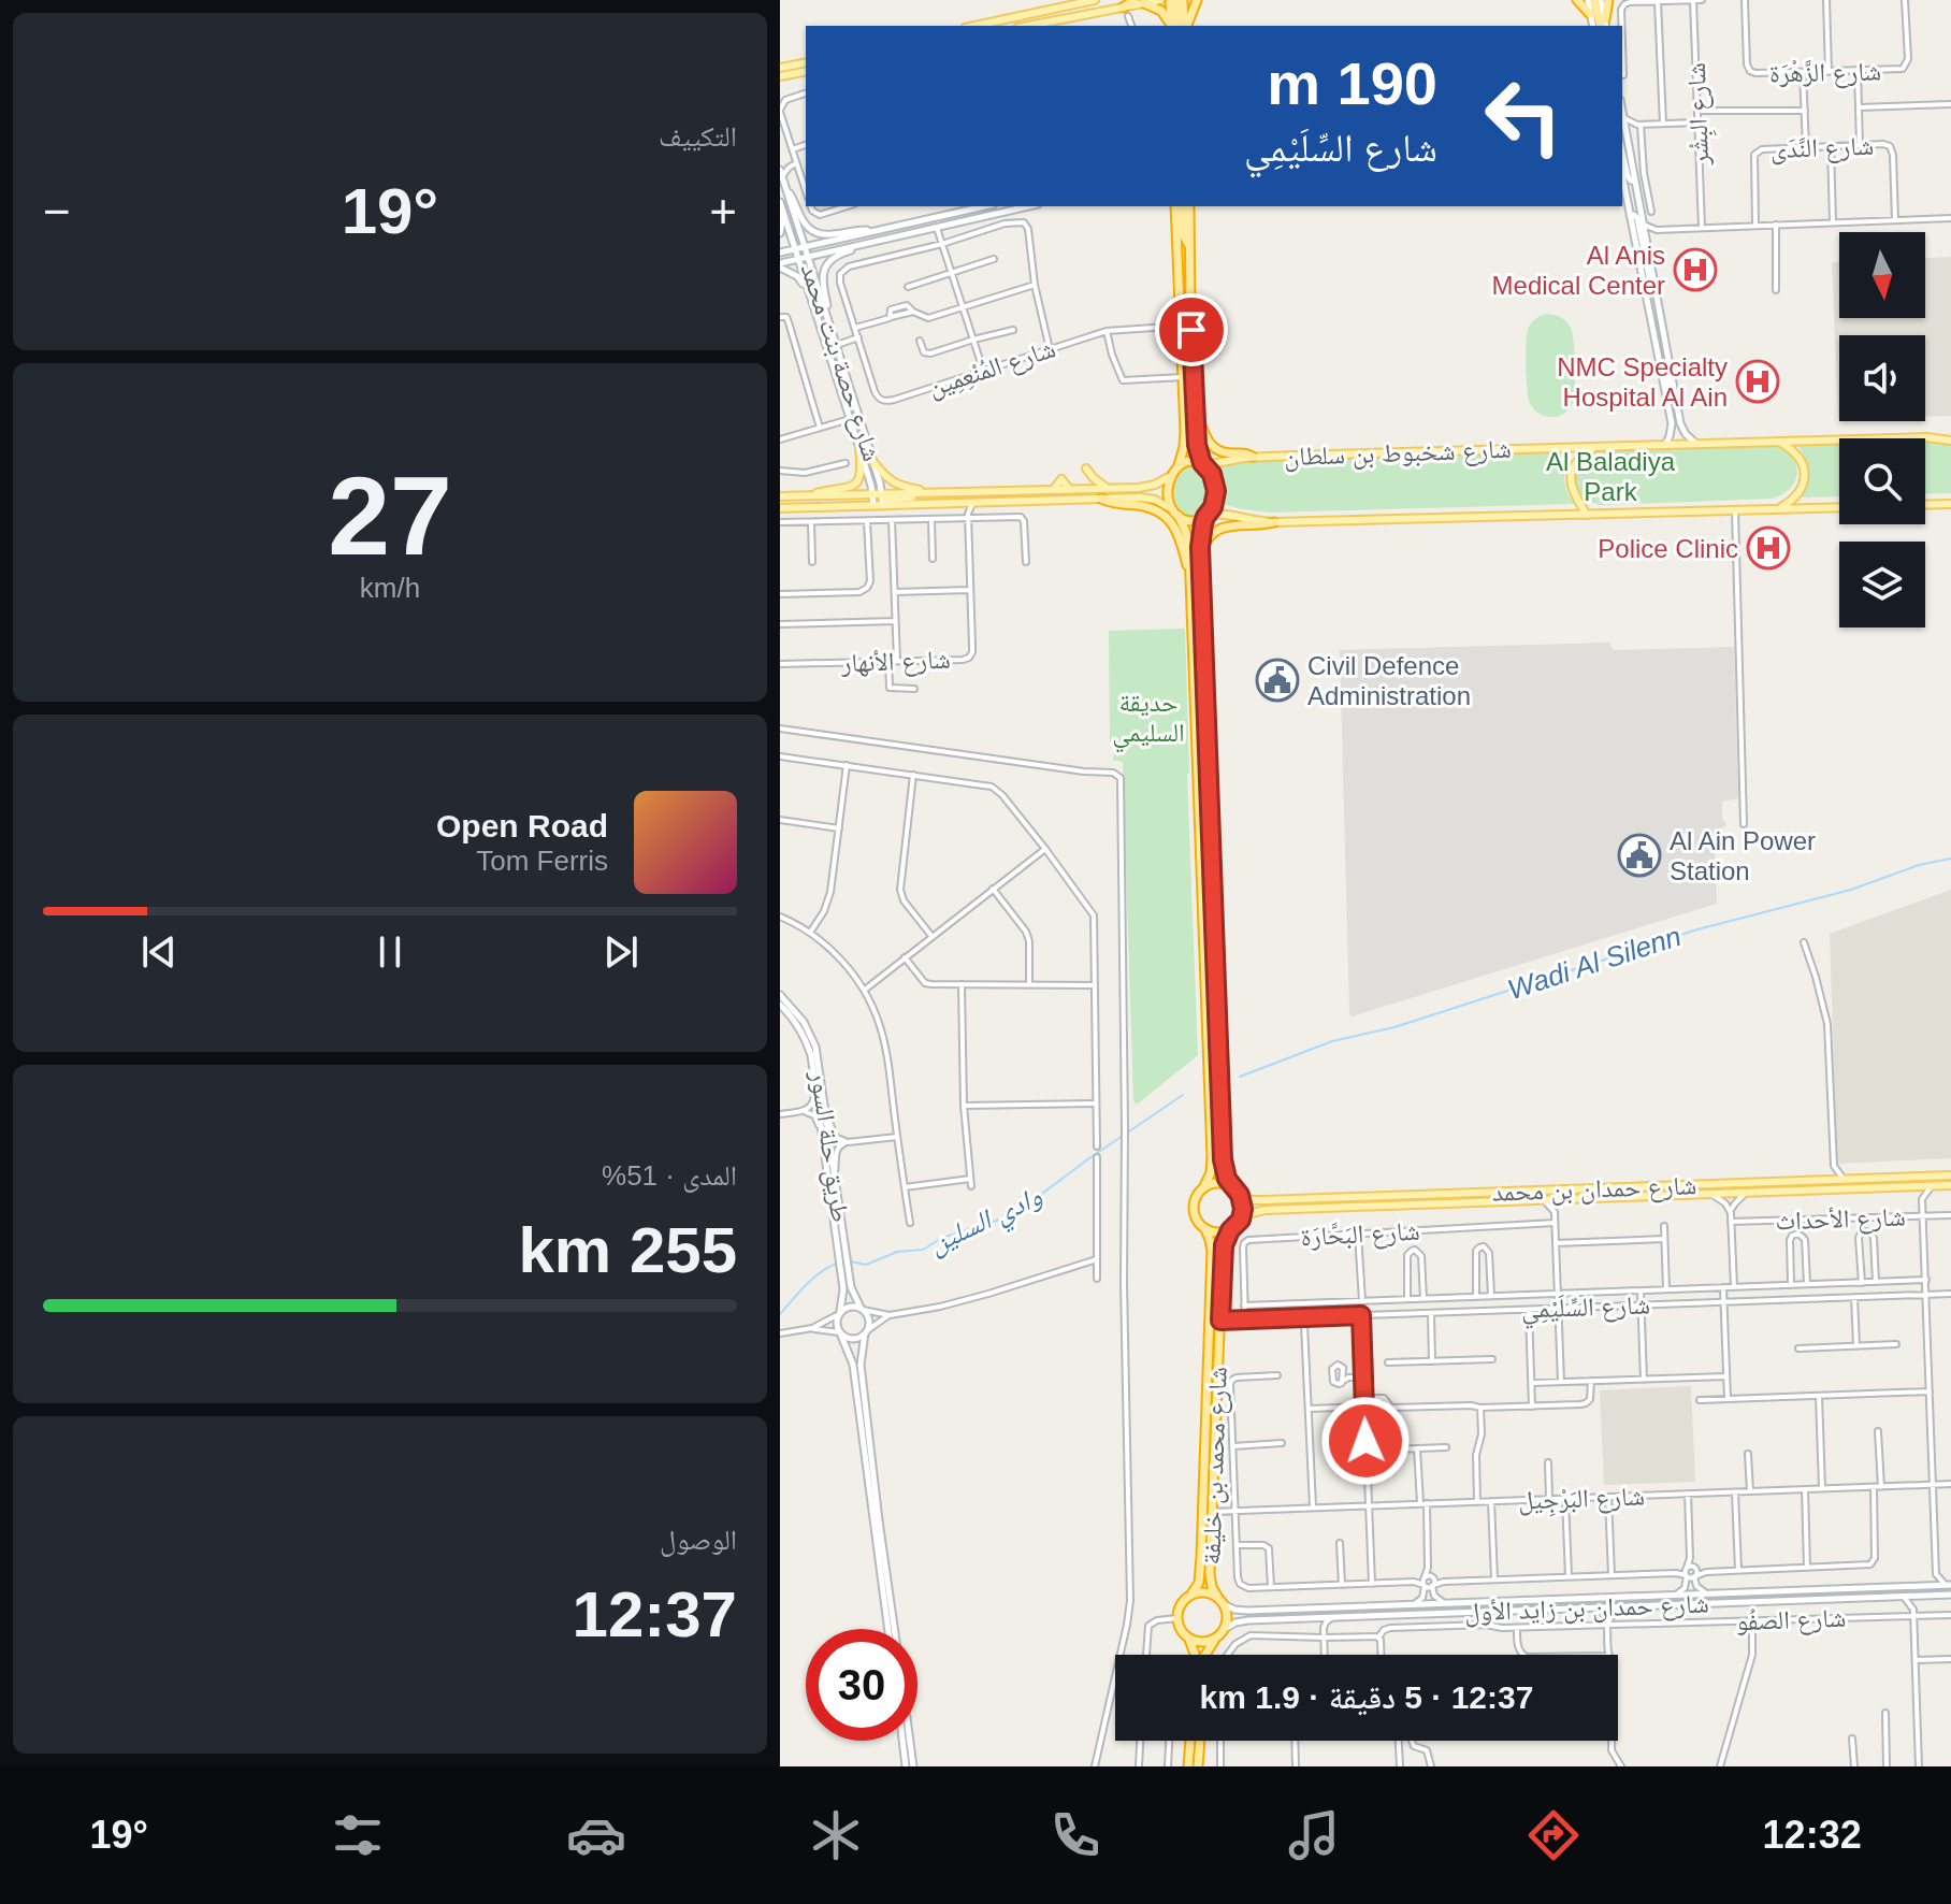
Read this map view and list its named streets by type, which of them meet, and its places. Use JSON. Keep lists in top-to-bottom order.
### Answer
{
  "streets": {
    "highway": ["شارع محمد بن خليفة"],
    "main road": [
      "شارع حصة بنت محمد",
      "شارع شخبوط بن سلطان",
      "طريق حلة السور",
      "شارع حمدان بن محمد",
      "شارع حمدان بن زايد الأول"
    ],
    "street": [
      "شارع الزَّهْرَة",
      "شارع البِشْر",
      "شارع النَّدَى",
      "شارع المُنْعِمِين",
      "شارع الأنهار",
      "شارع الأحداث",
      "شارع البَحَّارَة",
      "شارع السِّلَيْمِي",
      "شارع البَرْجِيل",
      "شارع الصفُو"
    ]
  },
  "crossings": [
    ["شارع حمدان بن محمد", "شارع محمد بن خليفة"],
    ["شارع البَحَّارَة", "شارع السِّلَيْمِي"],
    ["شارع السِّلَيْمِي", "شارع محمد بن خليفة"],
    ["شارع محمد بن خليفة", "شارع البَرْجِيل"],
    ["شارع محمد بن خليفة", "شارع حمدان بن زايد الأول"]
  ],
  "water": ["Wadi Al Silenn", "وادي السلين"],
  "parks": ["Al Baladiya Park", "حديقة السليمي"],
  "places": {
    "hospital": ["Al Anis Medical Center", "NMC Specialty Hospital Al Ain", "Police Clinic"],
    "public building": ["Civil Defence Administration", "Al Ain Power Station"]
  },
  "north": "bottom",
  "page": {
    "tile": [
      "التكييف",
      ["27", "km/h"],
      ["المدى · 51%", "255 km"],
      ["الوصول", "12:37"]
    ],
    "turn": ["190 m", "شارع السِّلَيْمِي"],
    "heat": ["−", "19°", "+"],
    "song": ["Open Road", "Tom Ferris"],
    "limit": "30",
    "trip": "12:37 · 5 دقيقة · 1.9 km",
    "tabs": ["12:32", "19°"]
  }
}
